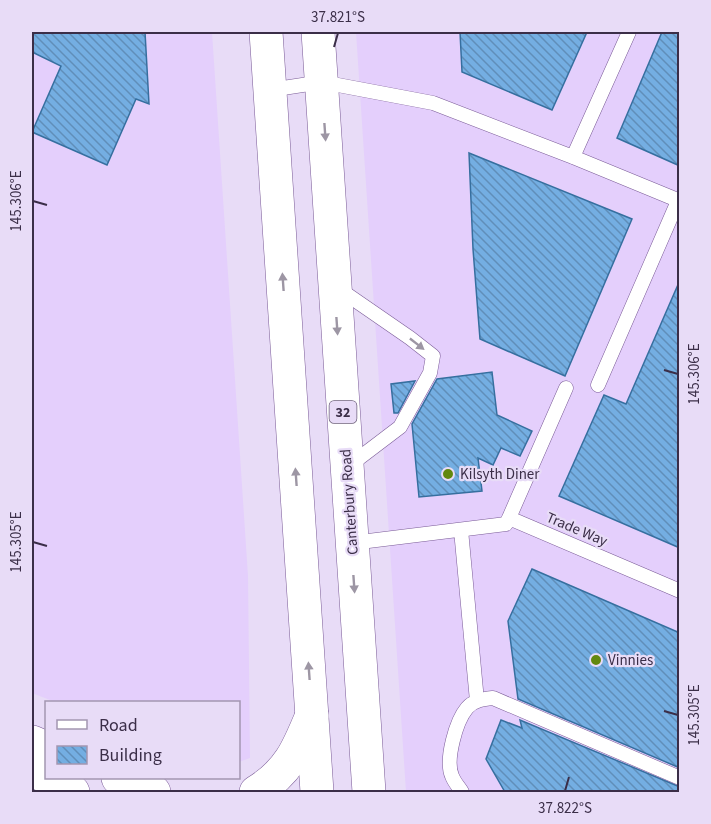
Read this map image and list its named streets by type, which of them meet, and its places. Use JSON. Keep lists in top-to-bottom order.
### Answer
{
  "streets": {
    "main road": ["32", "Canterbury Road"],
    "lane": ["Trade Way"]
  },
  "places": ["Kilsyth Diner", "Vinnies"],
  "legend": ["Road", "Building"],
  "coordinates": [
    "37.821°S",
    "145.306°E",
    "145.305°E",
    "37.822°S"
  ]
}
